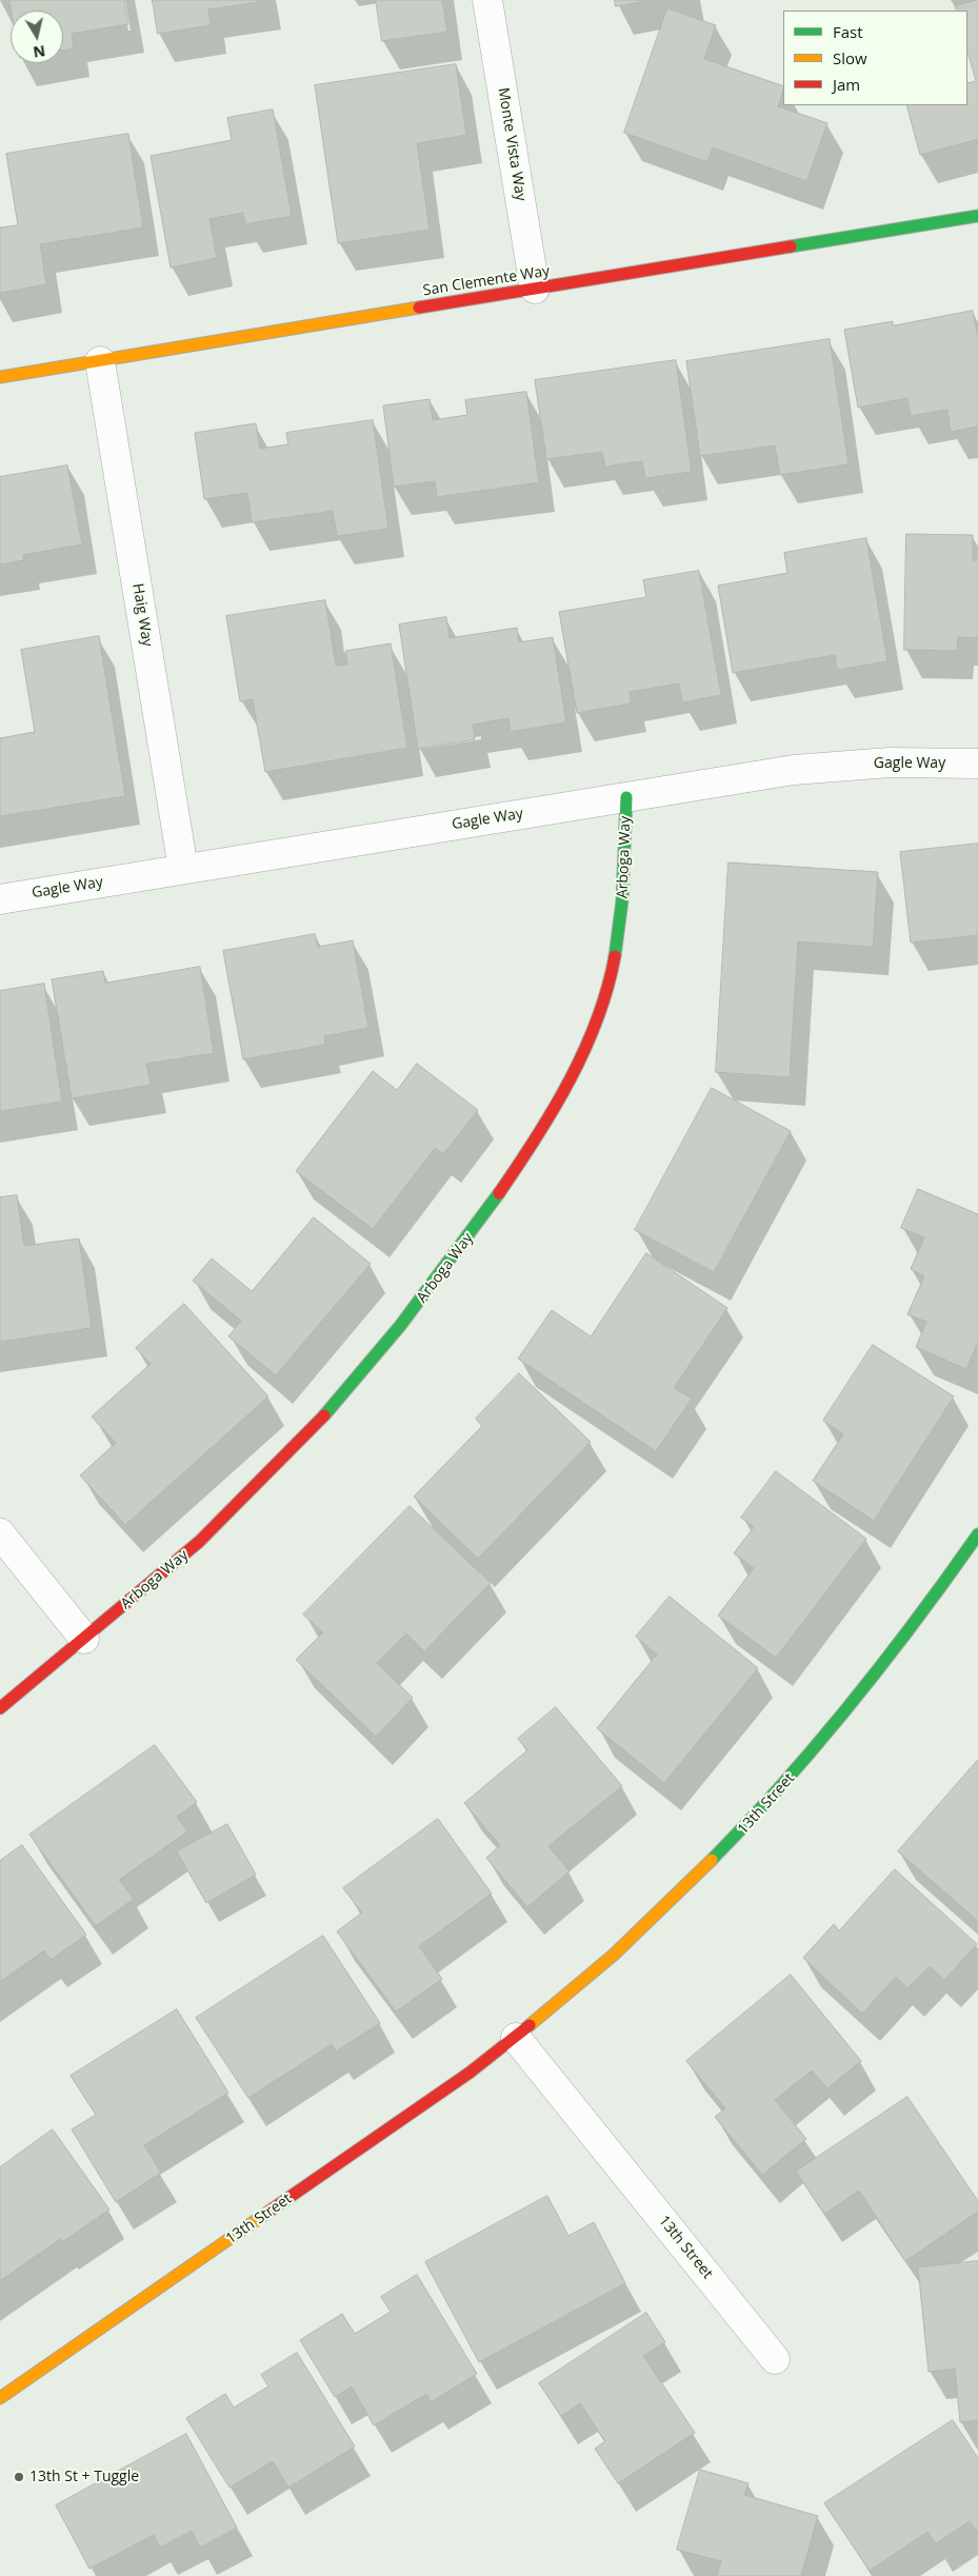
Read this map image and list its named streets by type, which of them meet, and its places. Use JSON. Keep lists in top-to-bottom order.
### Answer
{
  "streets": {
    "street": [
      "Monte Vista Way",
      "San Clemente Way",
      "Haig Way",
      "Gagle Way",
      "Arboga Way",
      "13th Street"
    ]
  },
  "crossings": [
    ["Monte Vista Way", "San Clemente Way"],
    ["San Clemente Way", "Haig Way"],
    ["Haig Way", "Gagle Way"],
    ["Gagle Way", "Arboga Way"]
  ],
  "places": ["13th St + Tuggle"],
  "legend": ["Fast", "Slow", "Jam"],
  "north": "bottom"
}
